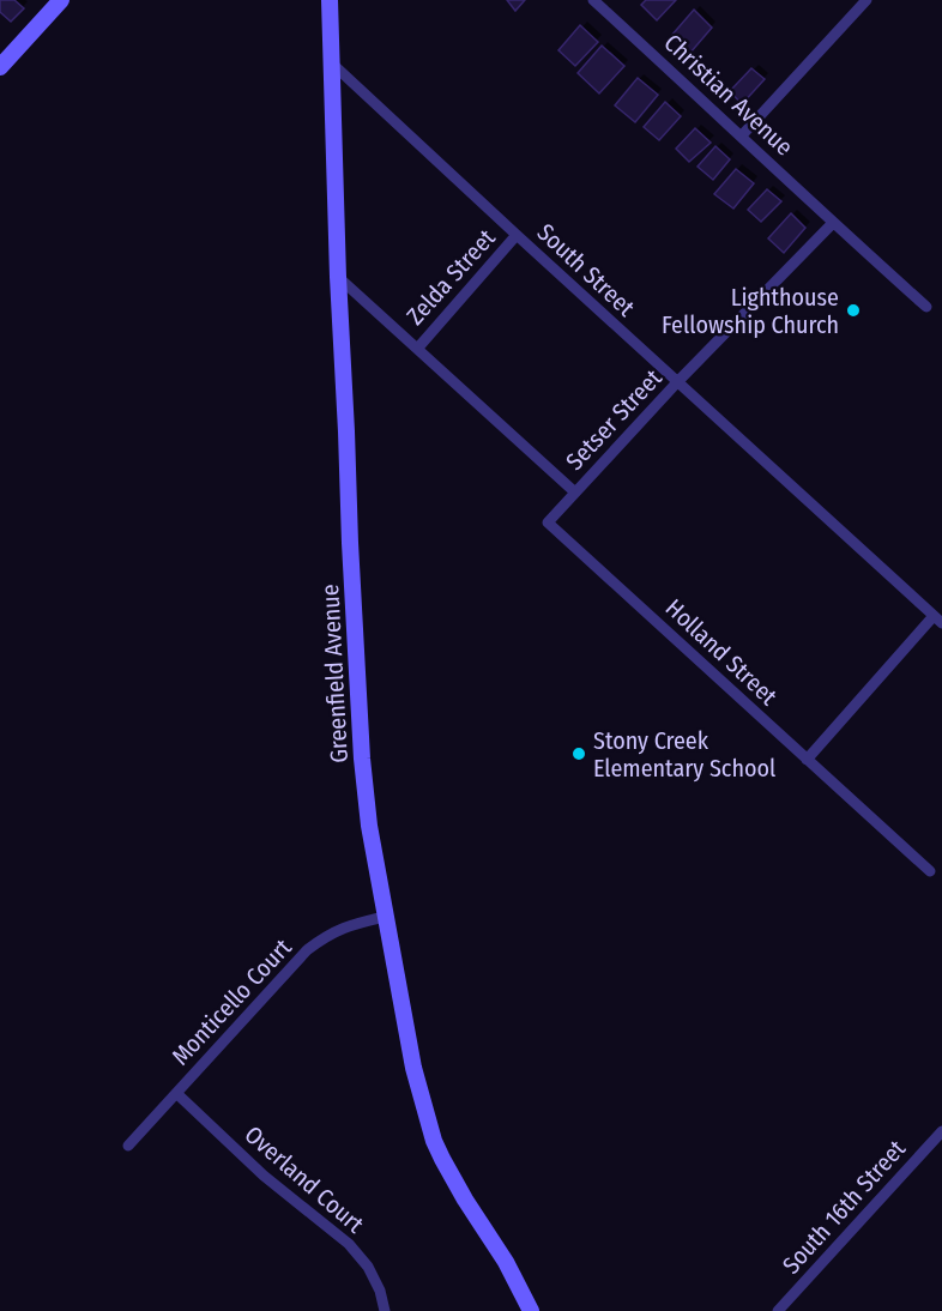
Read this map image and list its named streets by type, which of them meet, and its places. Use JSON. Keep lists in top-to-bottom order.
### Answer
{
  "streets": {
    "main road": ["Greenfield Avenue"],
    "street": [
      "Christian Avenue",
      "South Street",
      "Zelda Street",
      "Setser Street",
      "Holland Street",
      "Monticello Court",
      "Overland Court",
      "South 16th Street"
    ]
  },
  "crossings": [
    ["Christian Avenue", "Setser Street"],
    ["South Street", "Zelda Street"],
    ["South Street", "Setser Street"],
    ["South Street", "Greenfield Avenue"],
    ["Setser Street", "Holland Street"],
    ["Greenfield Avenue", "Monticello Court"],
    ["Monticello Court", "Overland Court"]
  ],
  "places": ["Lighthouse Fellowship Church", "Stony Creek Elementary School"]
}
